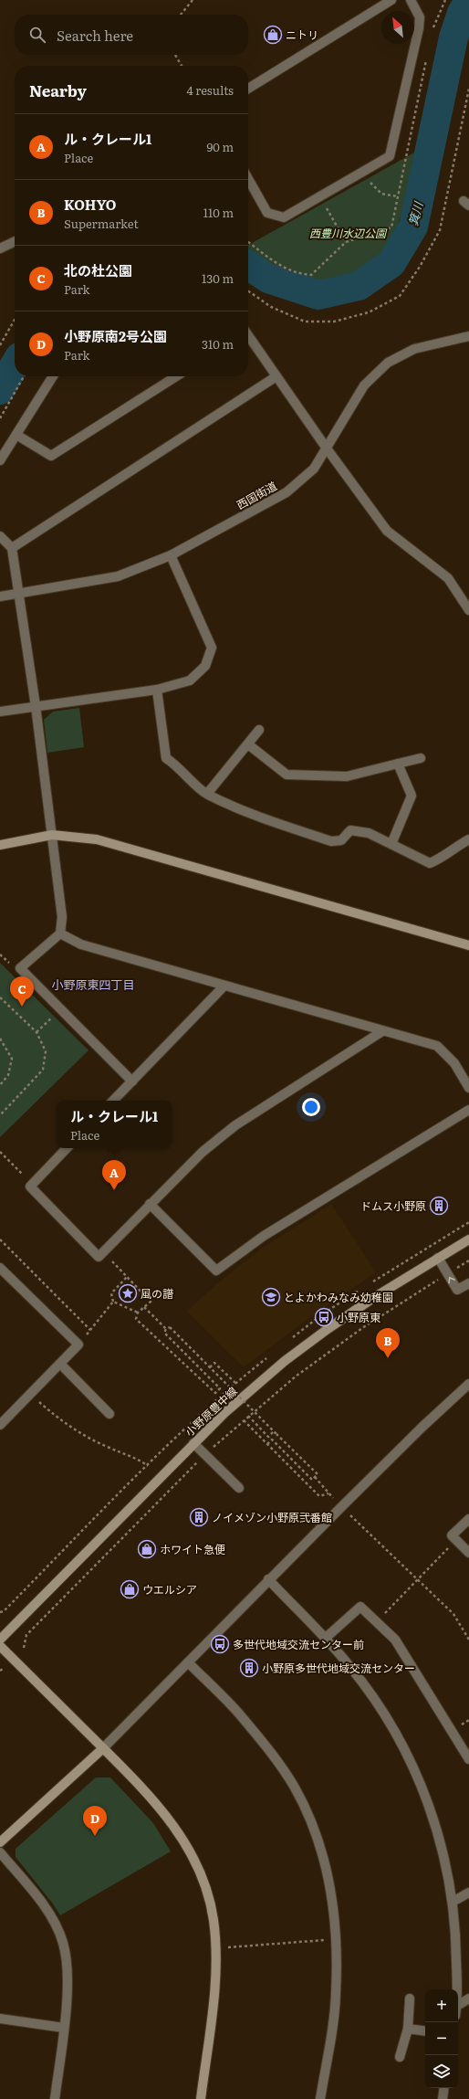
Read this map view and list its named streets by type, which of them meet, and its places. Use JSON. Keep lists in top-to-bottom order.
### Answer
{
  "streets": {
    "street": ["西国街道", "小野原豊中線"]
  },
  "districts": ["小野原東四丁目"],
  "water": ["箕川"],
  "parks": ["西豊川水辺公園"],
  "places": {
    "shop": ["ニトリ", "ホワイト急便", "ウエルシア"],
    "building": ["ドムス小野原", "ノイメゾン小野原弐番館", "小野原多世代地域交流センター"],
    "place": ["風の譜"],
    "school or university": ["とよかわみなみ幼稚園"],
    "bus stop": ["小野原東", "多世代地域交流センター前"]
  },
  "north": "top left",
  "page": {
    "search": "Search here",
    "heading": ["Nearby", "4 results"],
    "list": [
      {
        "mark": "A",
        "name": "ル・クレール1",
        "note": "Place",
        "value": "90 m"
      },
      {
        "mark": "B",
        "name": "KOHYO",
        "note": "Supermarket",
        "value": "110 m"
      },
      {
        "mark": "C",
        "name": "北の杜公園",
        "note": "Park",
        "value": "130 m"
      },
      {
        "mark": "D",
        "name": "小野原南2号公園",
        "note": "Park",
        "value": "310 m"
      }
    ],
    "pins": [
      "C",
      "A",
      "B",
      "D"
    ],
    "popup": ["ル・クレール1", "Place"],
    "map_buttons": ["+", "−"]
  }
}
